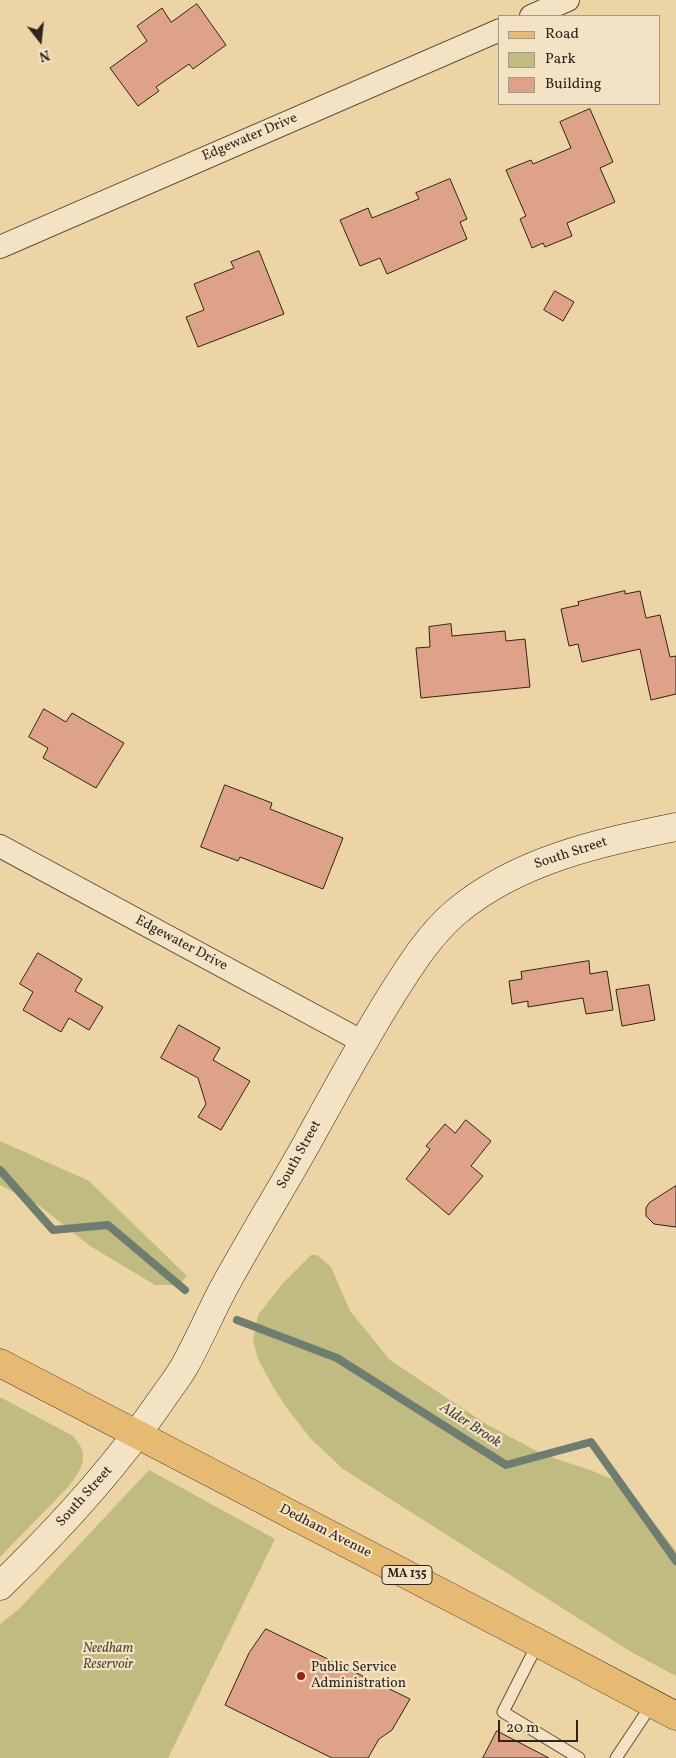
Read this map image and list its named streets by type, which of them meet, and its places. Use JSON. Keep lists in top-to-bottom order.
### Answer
{
  "streets": {
    "main road": ["Dedham Avenue", "MA 135"],
    "street": ["Edgewater Drive", "South Street"]
  },
  "crossings": [
    ["Edgewater Drive", "South Street"],
    ["South Street", "Dedham Avenue"]
  ],
  "water": ["Alder Brook"],
  "parks": ["Needham Reservoir"],
  "places": ["Public Service Administration"],
  "legend": ["Road", "Park", "Building"],
  "scale_bar": "20 m",
  "north": "bottom"
}
